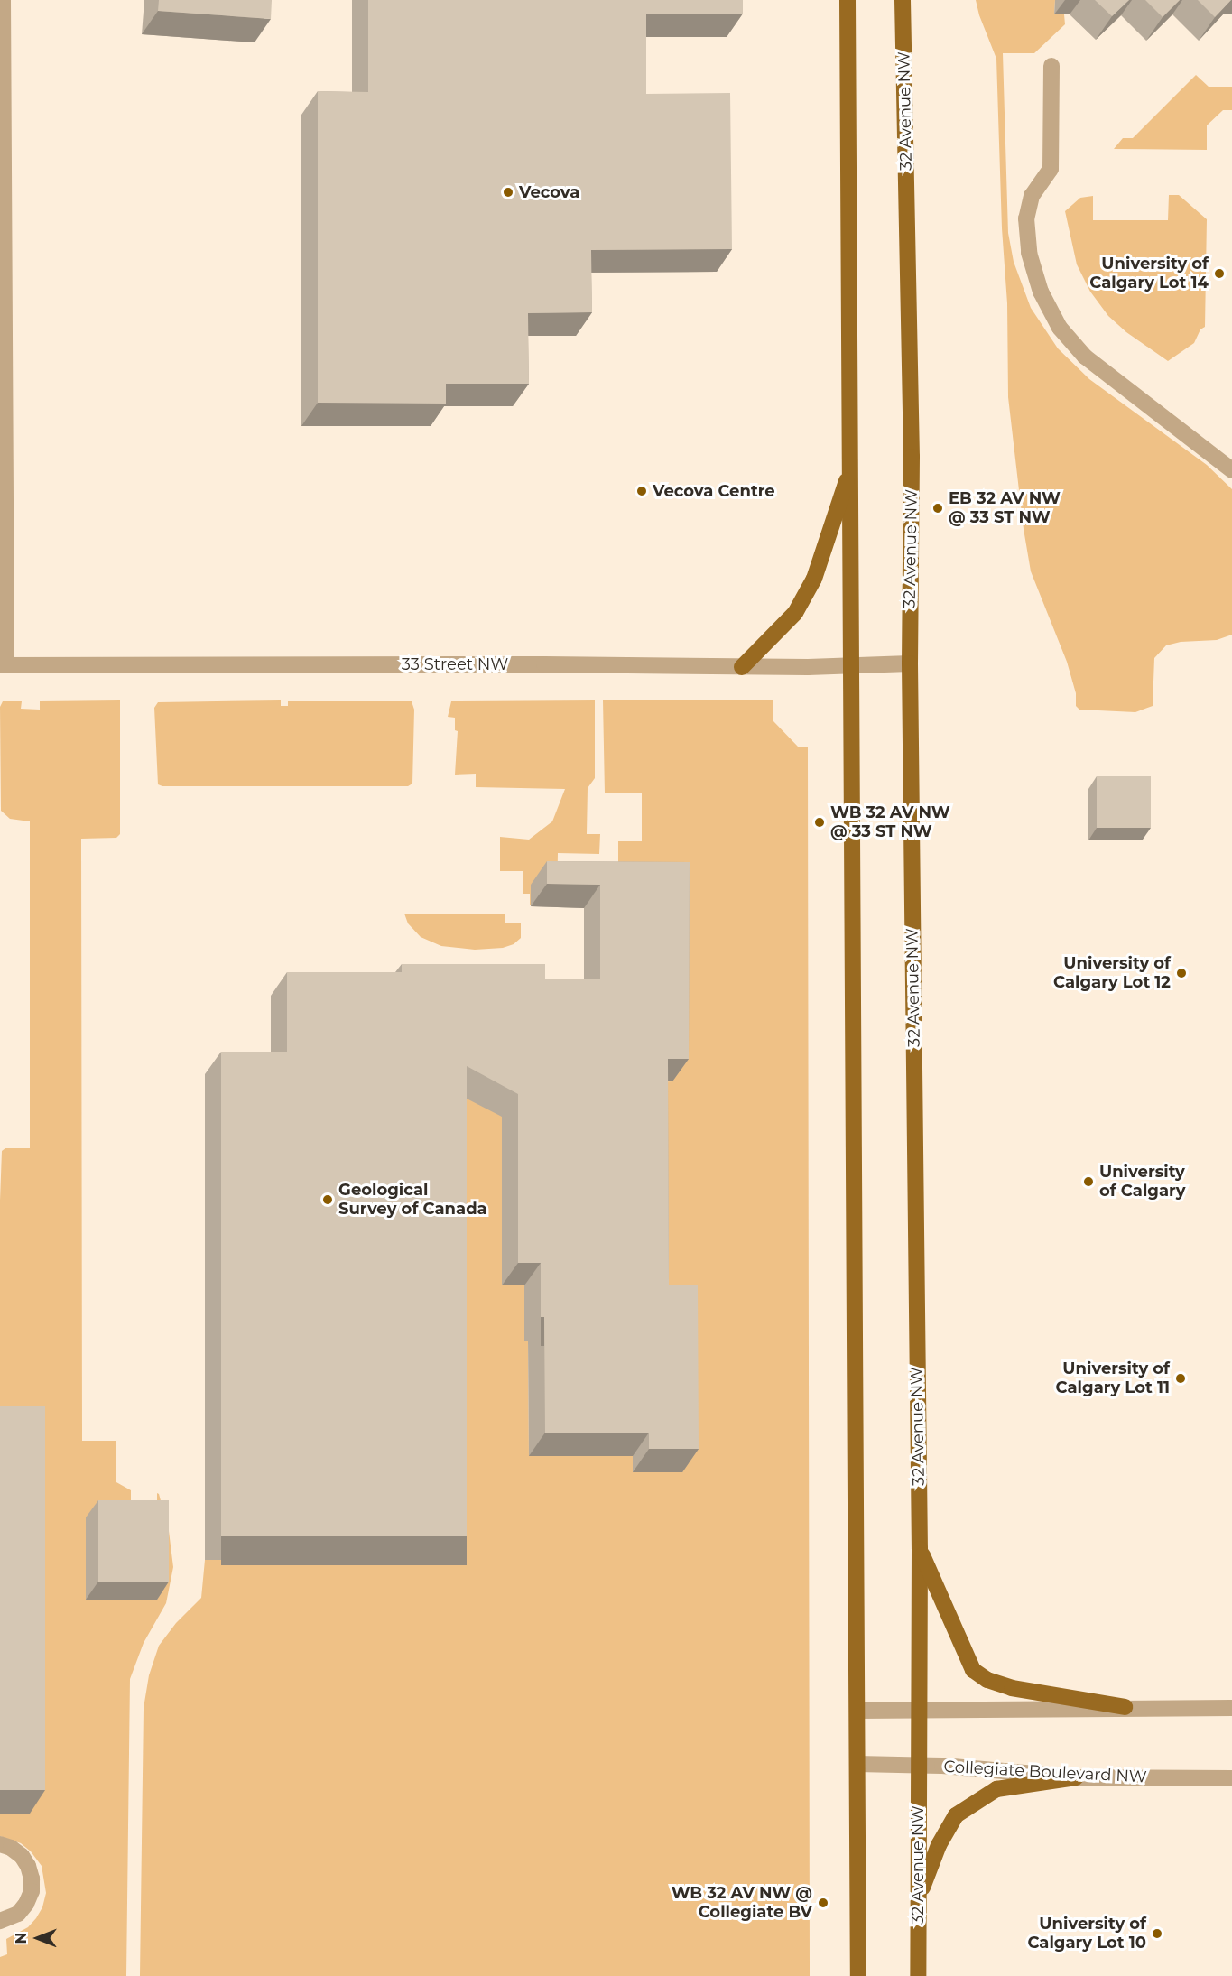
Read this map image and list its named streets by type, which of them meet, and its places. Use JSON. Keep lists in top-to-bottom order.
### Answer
{
  "streets": {
    "main road": ["32 Avenue NW"],
    "street": ["33 Street NW", "Collegiate Boulevard NW"]
  },
  "crossings": [
    ["32 Avenue NW", "33 Street NW"],
    ["32 Avenue NW", "Collegiate Boulevard NW"]
  ],
  "places": [
    "Vecova",
    "University of Calgary Lot 14",
    "Vecova Centre",
    "EB 32 AV NW @ 33 ST NW",
    "WB 32 AV NW @ 33 ST NW",
    "University of Calgary Lot 12",
    "University of Calgary",
    "Geological Survey of Canada",
    "University of Calgary Lot 11",
    "WB 32 AV NW @ Collegiate BV",
    "University of Calgary Lot 10"
  ],
  "north": "left"
}
